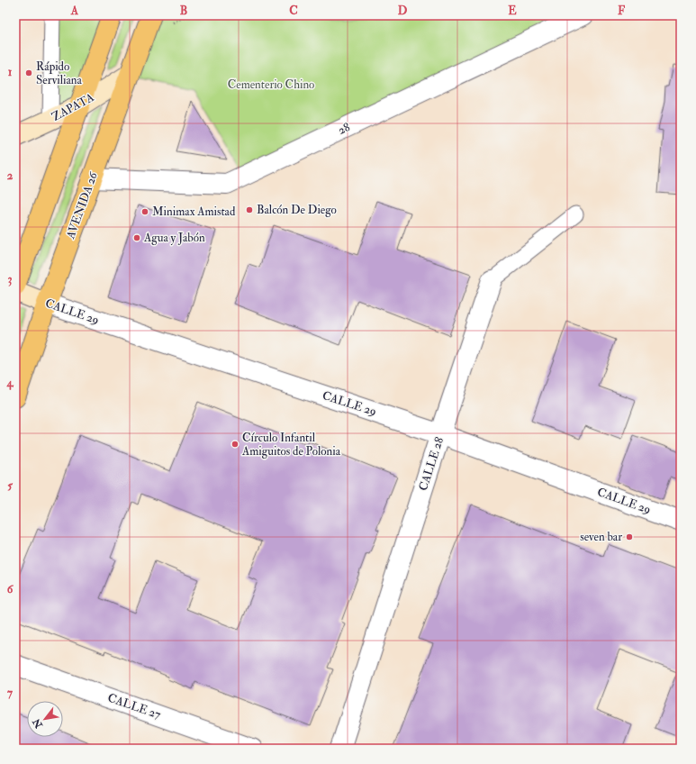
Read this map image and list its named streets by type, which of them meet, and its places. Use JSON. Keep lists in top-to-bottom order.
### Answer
{
  "streets": {
    "main road": ["ZAPATA", "AVENIDA 26", "CALLE 29"],
    "street": ["28", "CALLE 28", "CALLE 27"]
  },
  "crossings": [
    ["ZAPATA", "AVENIDA 26"],
    ["28", "AVENIDA 26"],
    ["AVENIDA 26", "CALLE 29"],
    ["CALLE 29", "CALLE 28"]
  ],
  "parks": ["Cementerio Chino"],
  "places": [
    "Rápido Serviliana",
    "Balcón De Diego",
    "Minimax Amistad",
    "Agua y Jabón",
    "Círculo Infantil Amiguitos de Polonia",
    "seven bar"
  ],
  "north": "bottom left",
  "grid": {
    "columns": [
      "A",
      "B",
      "C",
      "D",
      "E",
      "F"
    ],
    "rows": [
      "1",
      "2",
      "3",
      "4",
      "5",
      "6",
      "7"
    ]
  }
}
